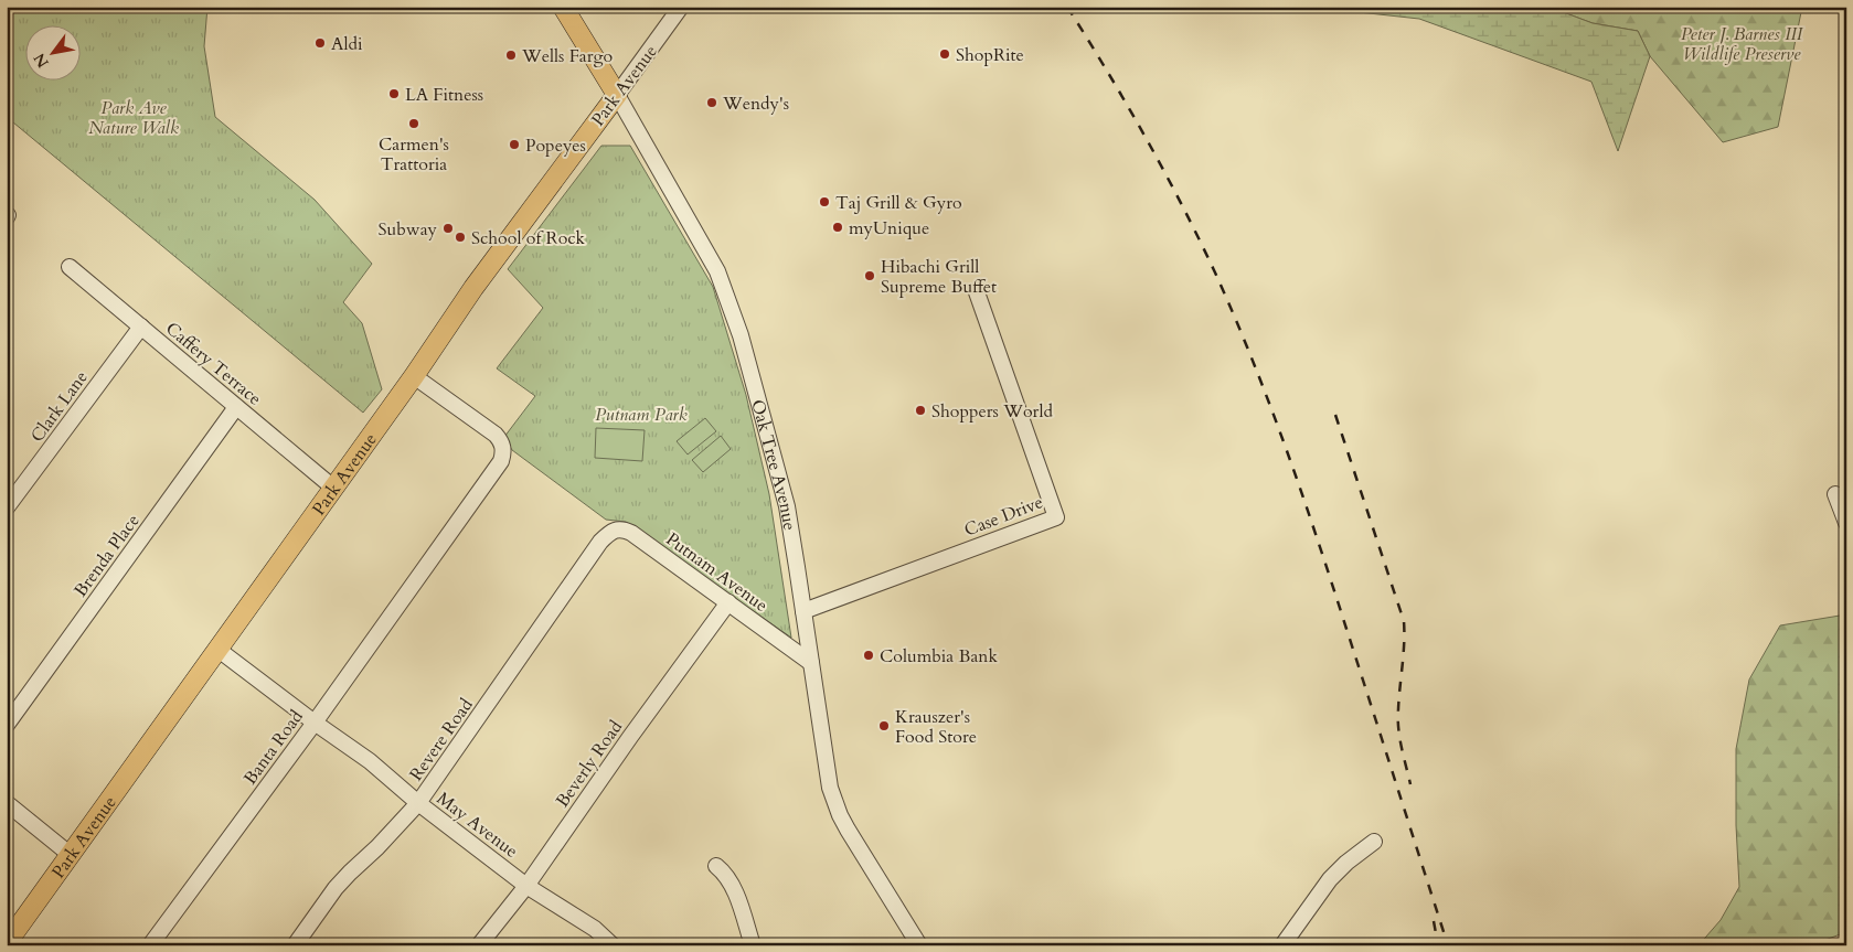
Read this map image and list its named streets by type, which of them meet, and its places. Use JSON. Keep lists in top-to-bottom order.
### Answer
{
  "streets": {
    "main road": ["Park Avenue", "Oak Tree Avenue"],
    "street": [
      "Caffery Terrace",
      "Clark Lane",
      "Case Drive",
      "Brenda Place",
      "Putnam Avenue",
      "Revere Road",
      "Banta Road",
      "Beverly Road",
      "May Avenue"
    ]
  },
  "crossings": [
    ["Park Avenue", "Caffery Terrace"],
    ["Park Avenue", "Oak Tree Avenue"],
    ["Park Avenue", "Banta Road"],
    ["Park Avenue", "May Avenue"],
    ["Caffery Terrace", "Clark Lane"],
    ["Caffery Terrace", "Brenda Place"],
    ["Oak Tree Avenue", "Case Drive"],
    ["Oak Tree Avenue", "Putnam Avenue"],
    ["Putnam Avenue", "Revere Road"],
    ["Putnam Avenue", "Beverly Road"],
    ["Revere Road", "May Avenue"],
    ["Banta Road", "May Avenue"],
    ["Beverly Road", "May Avenue"]
  ],
  "parks": ["Peter J. Barnes III Wildlife Preserve", "Park Ave Nature Walk", "Putnam Park"],
  "places": [
    "Aldi",
    "ShopRite",
    "Wells Fargo",
    "LA Fitness",
    "Wendy's",
    "Carmen's Trattoria",
    "Popeyes",
    "Taj Grill & Gyro",
    "myUnique",
    "Subway",
    "School of Rock",
    "Hibachi Grill Supreme Buffet",
    "Shoppers World",
    "Columbia Bank",
    "Krauszer's Food Store"
  ],
  "north": "bottom left"
}
